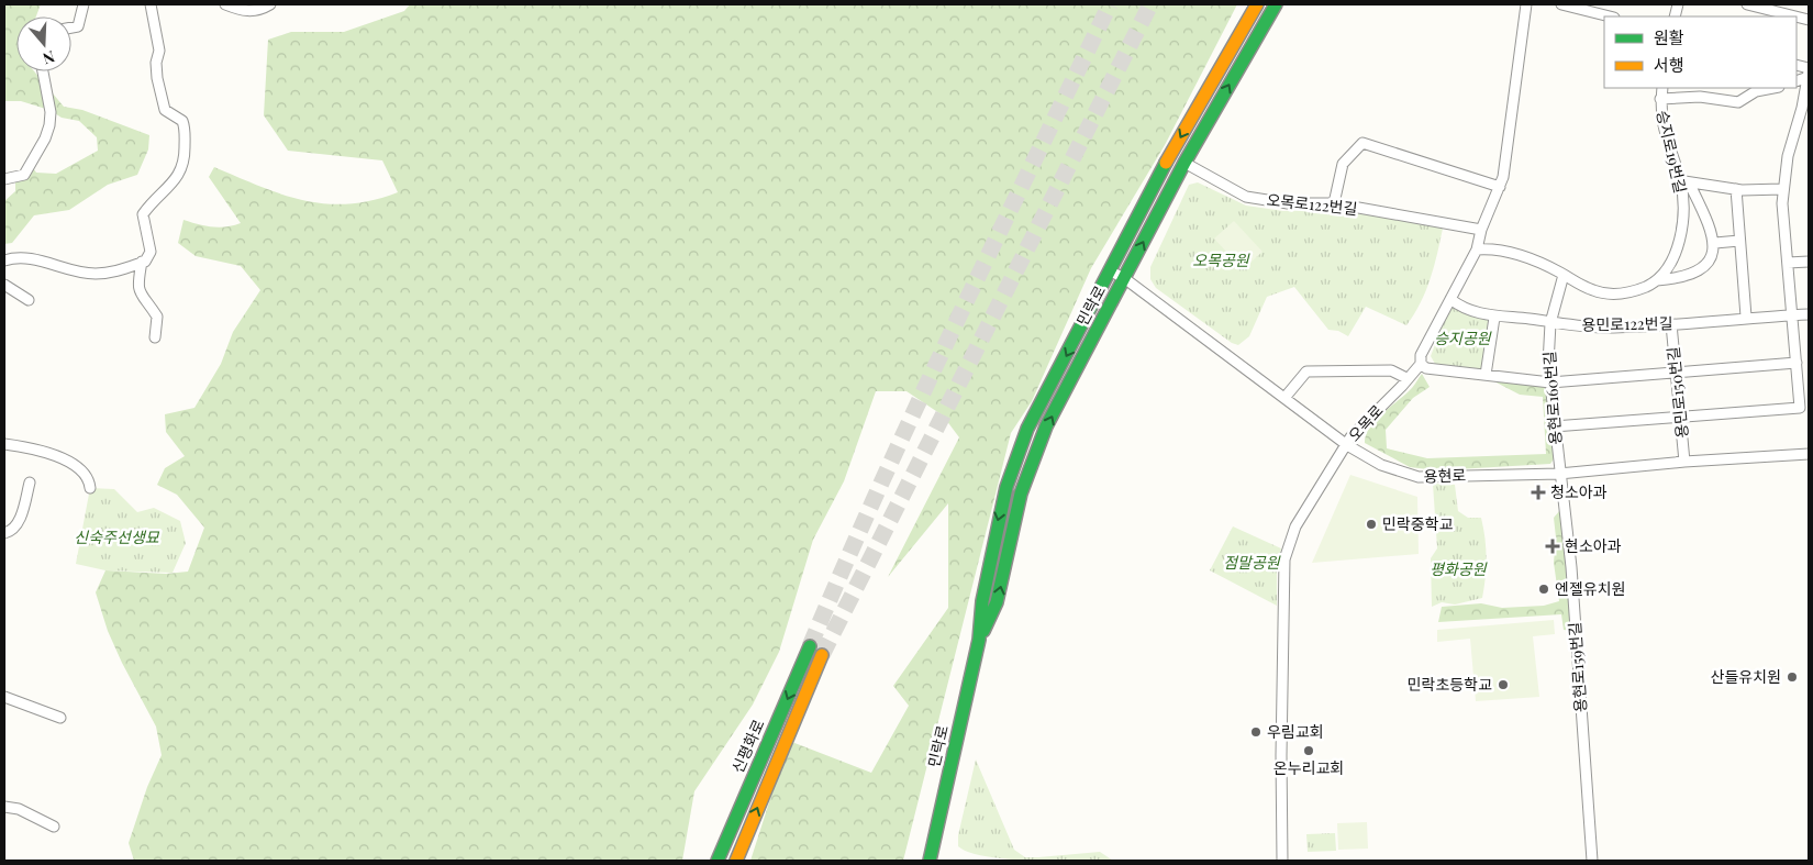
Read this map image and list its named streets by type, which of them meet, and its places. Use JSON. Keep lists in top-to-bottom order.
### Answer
{
  "streets": {
    "main road": ["민락로", "신평화로"],
    "street": [
      "승지로19번길",
      "오목로122번길",
      "용민로122번길",
      "용민로150번길",
      "용현로160번길",
      "오목로",
      "용현로",
      "용현로159번길"
    ]
  },
  "crossings": [
    ["오목로122번길", "민락로"],
    ["오목로122번길", "오목로"],
    ["민락로", "용현로"],
    ["용민로122번길", "용민로150번길"],
    ["용민로122번길", "용현로160번길"],
    ["용민로122번길", "오목로"],
    ["용민로150번길", "용현로"],
    ["용현로160번길", "용현로"],
    ["용현로160번길", "용현로159번길"],
    ["오목로", "용현로"],
    ["용현로", "용현로159번길"]
  ],
  "parks": [
    "오목공원",
    "승지공원",
    "신숙주선생묘",
    "점말공원",
    "평화공원"
  ],
  "places": {
    "health": ["청소아과", "현소아과"],
    "other": [
      "민락중학교",
      "엔젤유치원",
      "산들유치원",
      "민락초등학교",
      "우림교회",
      "온누리교회"
    ]
  },
  "legend": ["원활", "서행"],
  "north": "bottom"
}
